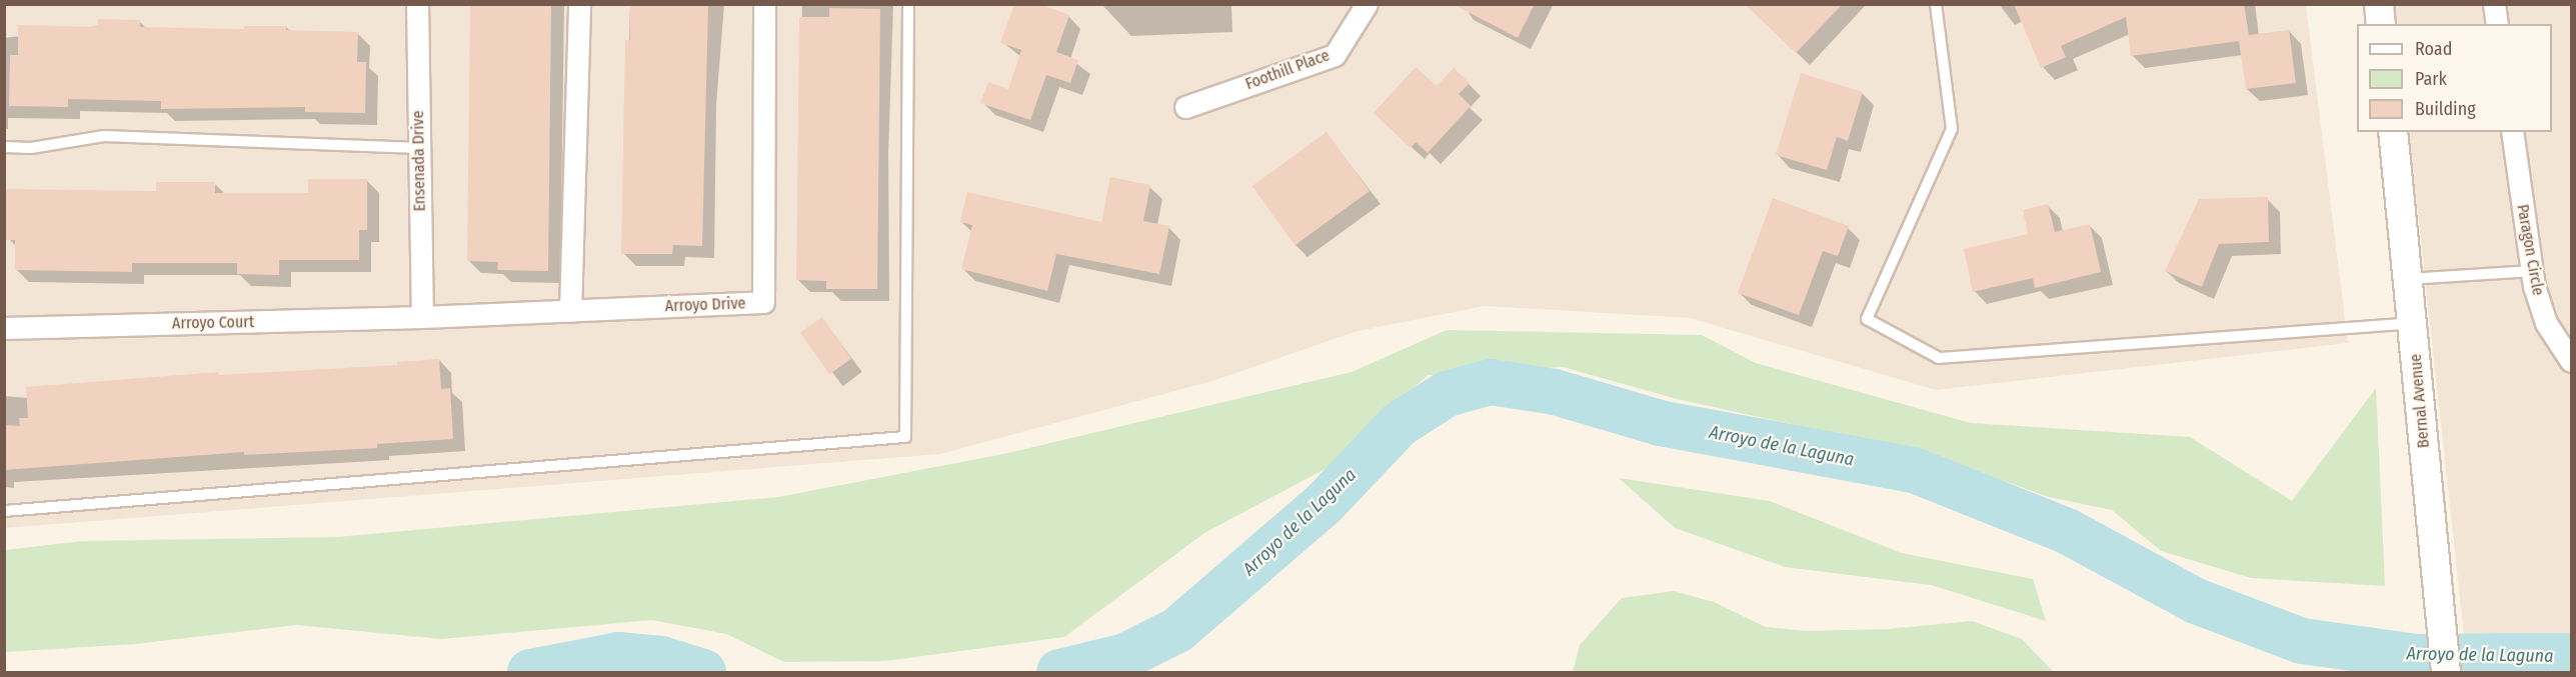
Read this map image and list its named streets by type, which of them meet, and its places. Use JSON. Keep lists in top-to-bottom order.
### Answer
{
  "streets": {
    "main road": ["Bernal Avenue"],
    "street": [
      "Foothill Place",
      "Ensenada Drive",
      "Paragon Circle",
      "Arroyo Drive",
      "Arroyo Court"
    ]
  },
  "crossings": [
    ["Ensenada Drive", "Arroyo Drive"],
    ["Ensenada Drive", "Arroyo Court"],
    ["Arroyo Drive", "Arroyo Court"]
  ],
  "water": ["Arroyo de la Laguna"],
  "legend": ["Road", "Park", "Building"]
}
